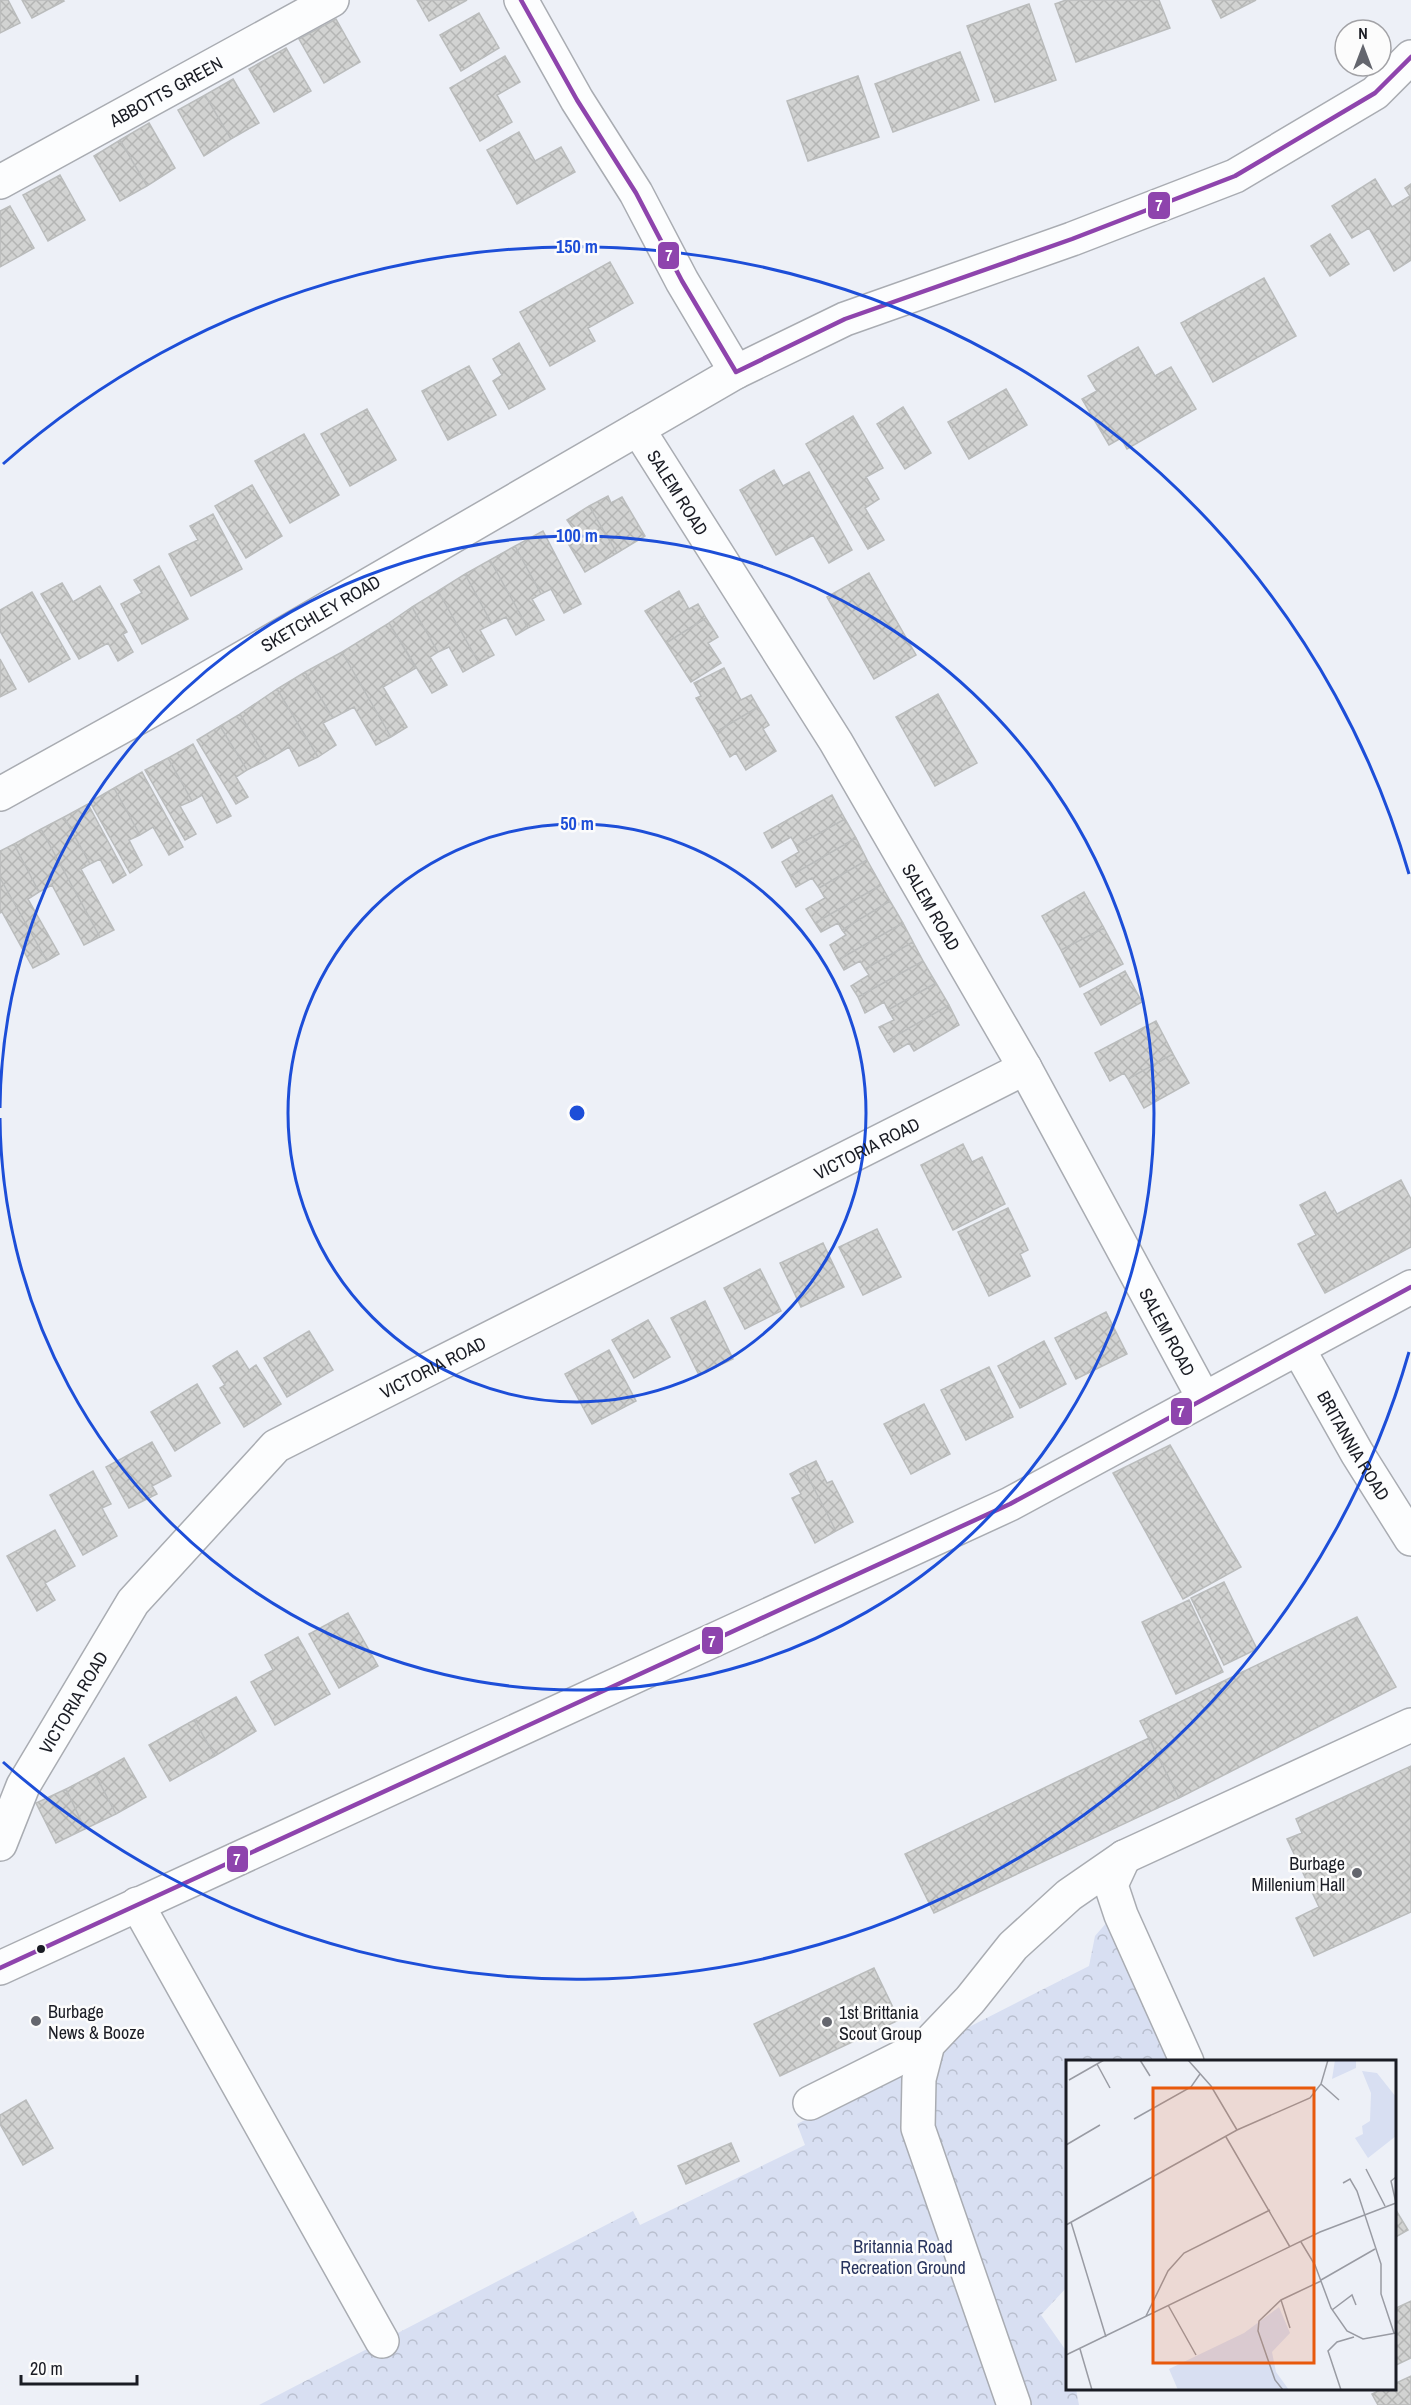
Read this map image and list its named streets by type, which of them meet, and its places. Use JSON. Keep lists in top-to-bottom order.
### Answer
{
  "streets": {
    "street": [
      "ABBOTTS GREEN",
      "SALEM ROAD",
      "SKETCHLEY ROAD",
      "VICTORIA ROAD",
      "BRITANNIA ROAD"
    ]
  },
  "crossings": [
    ["SALEM ROAD", "SKETCHLEY ROAD"],
    ["SALEM ROAD", "VICTORIA ROAD"]
  ],
  "parks": ["Britannia Road Recreation Ground"],
  "places": ["Burbage Millenium Hall", "Burbage News & Booze", "1st Brittania Scout Group"],
  "lines": ["transit line 7"],
  "scale_bar": "20 m",
  "north": "top",
  "rings": ["150 m", "100 m", "50 m"]
}
